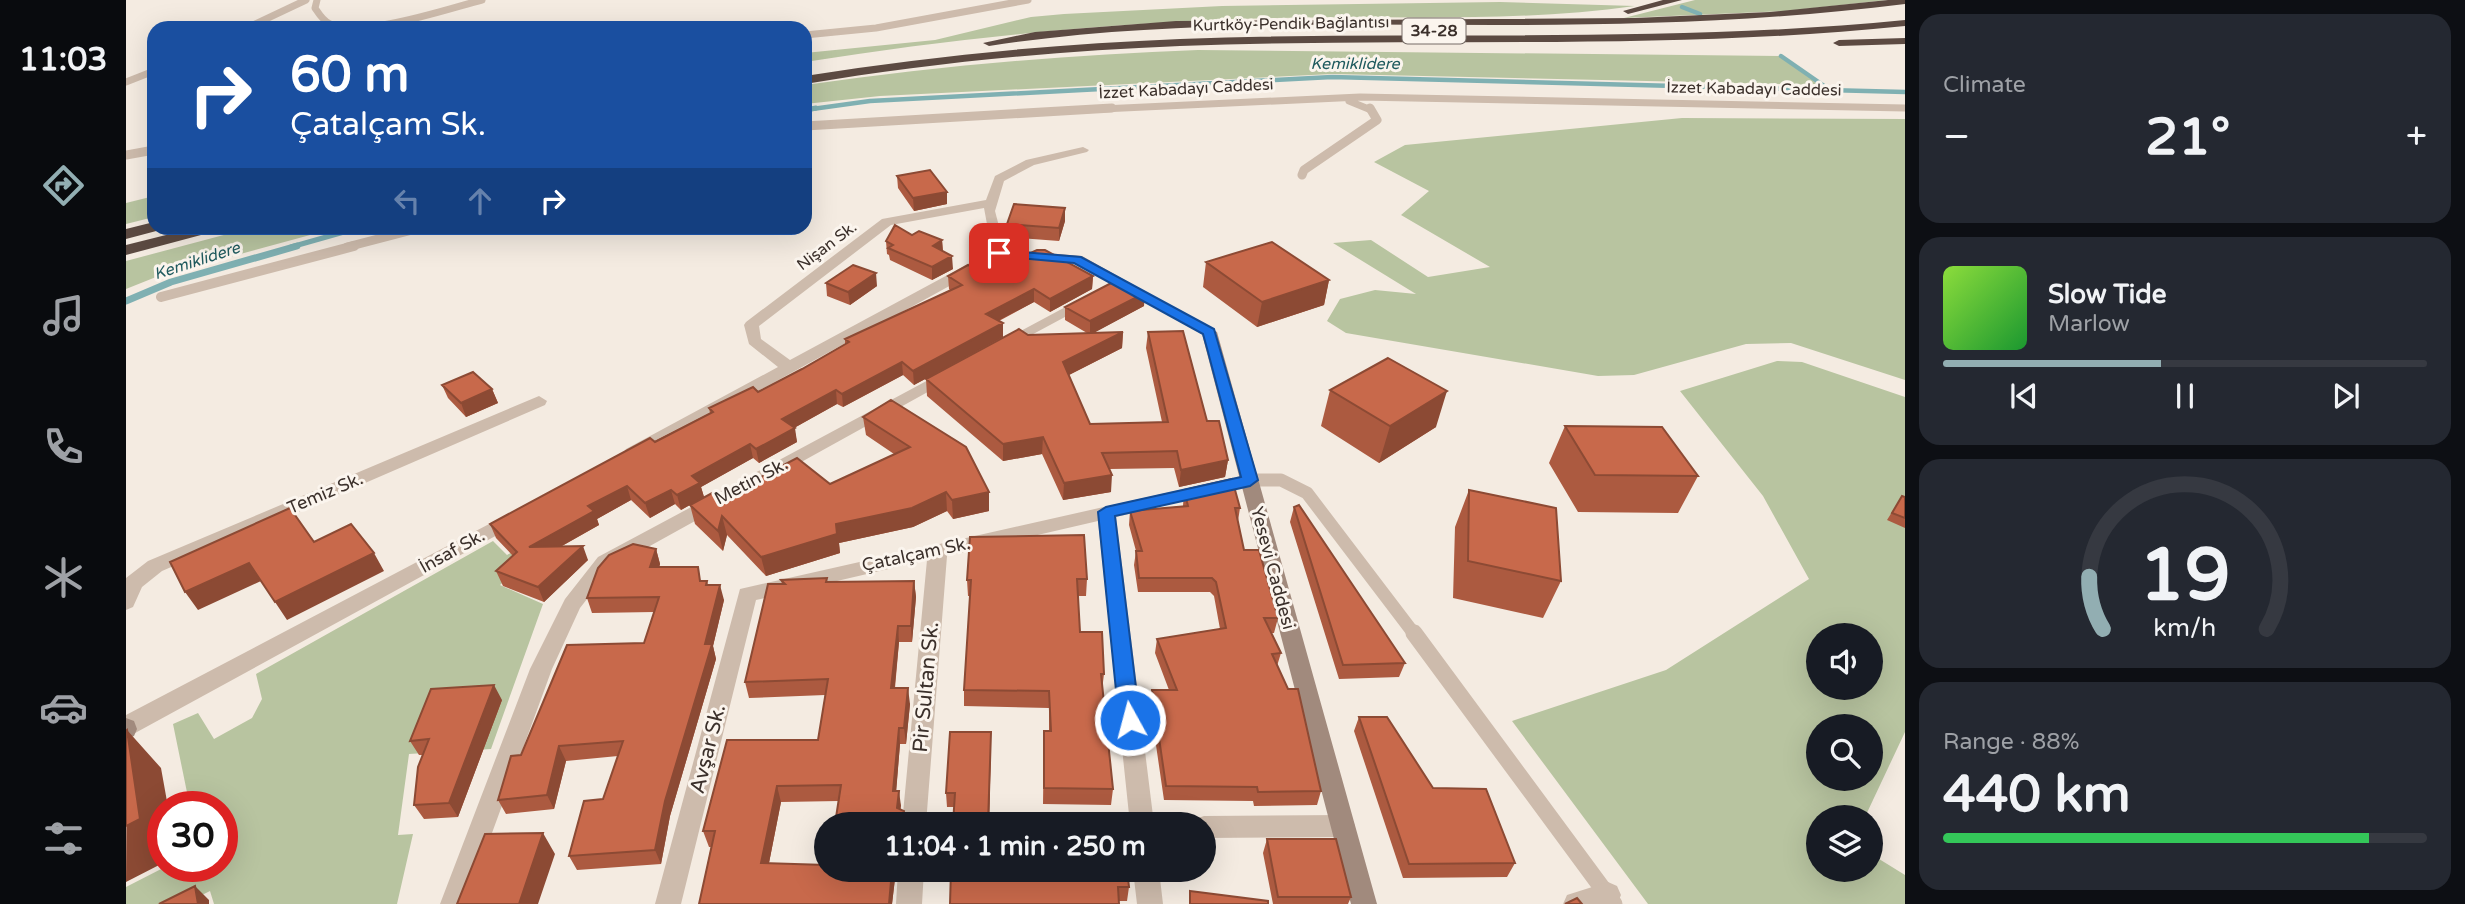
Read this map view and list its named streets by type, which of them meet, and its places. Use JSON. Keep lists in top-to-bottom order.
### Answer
{
  "streets": {
    "highway": ["Kurtköy-Pendik Bağlantısı", "34-28"],
    "street": [
      "Nişan Sk.",
      "Metin Sk.",
      "Temiz Sk.",
      "İnsaf Sk.",
      "Çatalçam Sk.",
      "Yesevi Caddesi",
      "Pir Sultan Sk.",
      "Avşar Sk."
    ],
    "lane": ["İzzet Kabadayı Caddesi"]
  },
  "crossings": [
    ["Çatalçam Sk.", "Yesevi Caddesi"],
    ["Çatalçam Sk.", "Pir Sultan Sk."],
    ["Çatalçam Sk.", "Avşar Sk."]
  ],
  "water": ["Kemiklidere"],
  "page": {
    "tabs": "11:03",
    "tile": [
      "Climate",
      ["Range · 88%", "440 km"]
    ],
    "turn": ["60 m", "Çatalçam Sk."],
    "heat": ["−", "21°", "+"],
    "song": ["Slow Tide", "Marlow"],
    "limit": "30",
    "trip": "11:04 · 1 min · 250 m",
    "gauge": ["19", "km/h"]
  }
}
